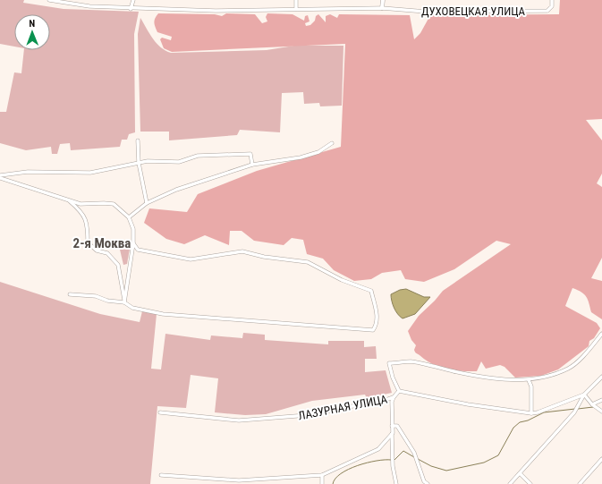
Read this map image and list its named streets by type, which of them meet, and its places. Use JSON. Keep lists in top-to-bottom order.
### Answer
{
  "streets": {
    "street": ["ДУХОВЕЦКАЯ УЛИЦА", "ЛАЗУРНАЯ УЛИЦА"]
  },
  "districts": ["2-я Моква"],
  "north": "top"
}
